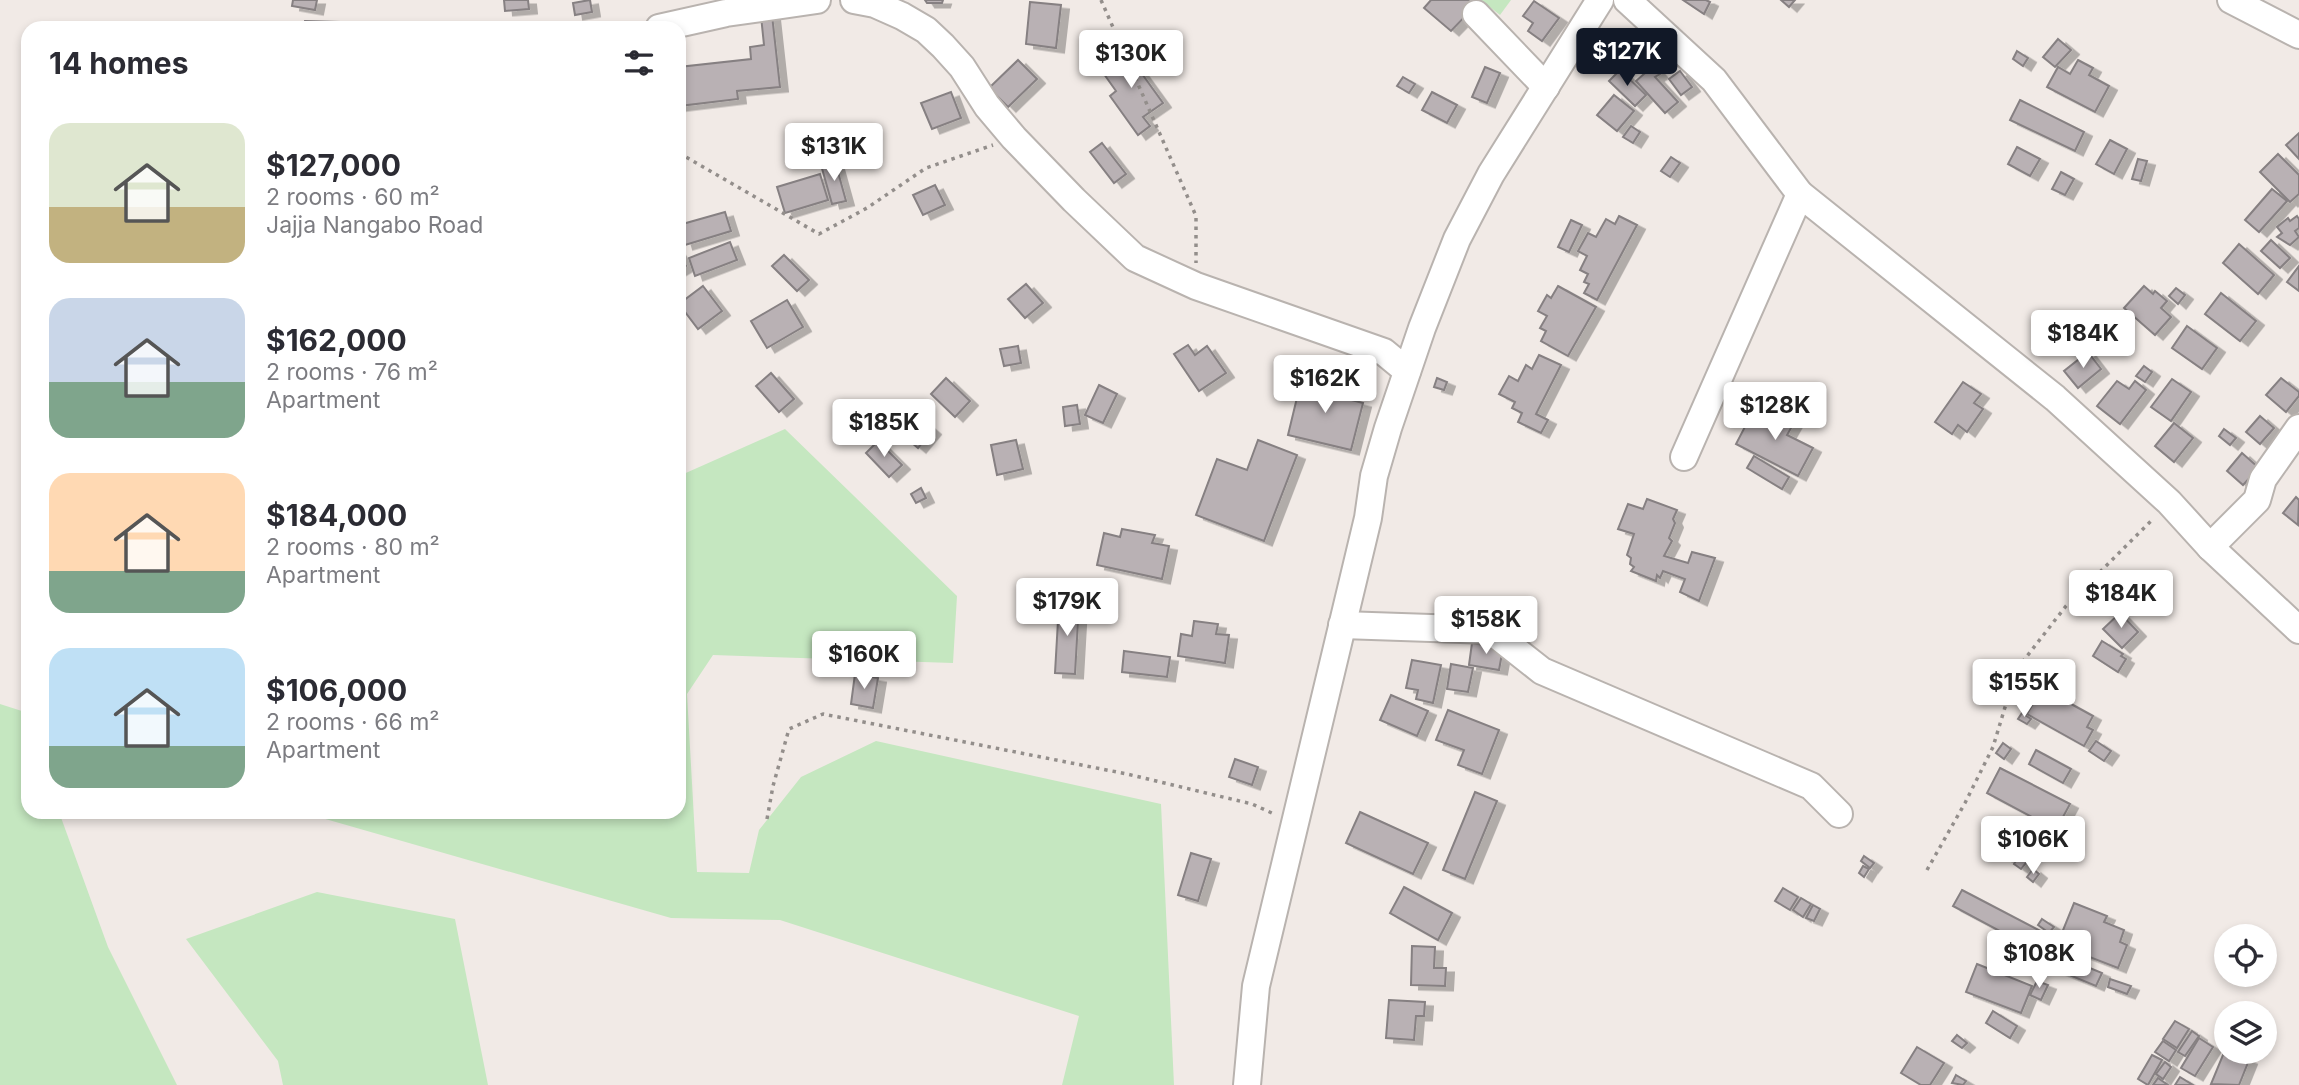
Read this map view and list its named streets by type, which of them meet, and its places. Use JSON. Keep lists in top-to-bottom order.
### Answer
{
  "page": {
    "heading": "14 homes",
    "price": [
      "$127K",
      "$130K",
      "$131K",
      "$184K",
      "$162K",
      "$128K",
      "$185K",
      "$184K",
      "$179K",
      "$158K",
      "$160K",
      "$155K",
      "$106K",
      "$108K"
    ],
    "list": [
      {
        "name": "$127,000",
        "note": "2 rooms · 60 m² · Jajja Nangabo Road"
      },
      {
        "name": "$162,000",
        "note": "2 rooms · 76 m² · Apartment"
      },
      {
        "name": "$184,000",
        "note": "2 rooms · 80 m² · Apartment"
      },
      {
        "name": "$106,000",
        "note": "2 rooms · 66 m² · Apartment"
      }
    ]
  }
}
